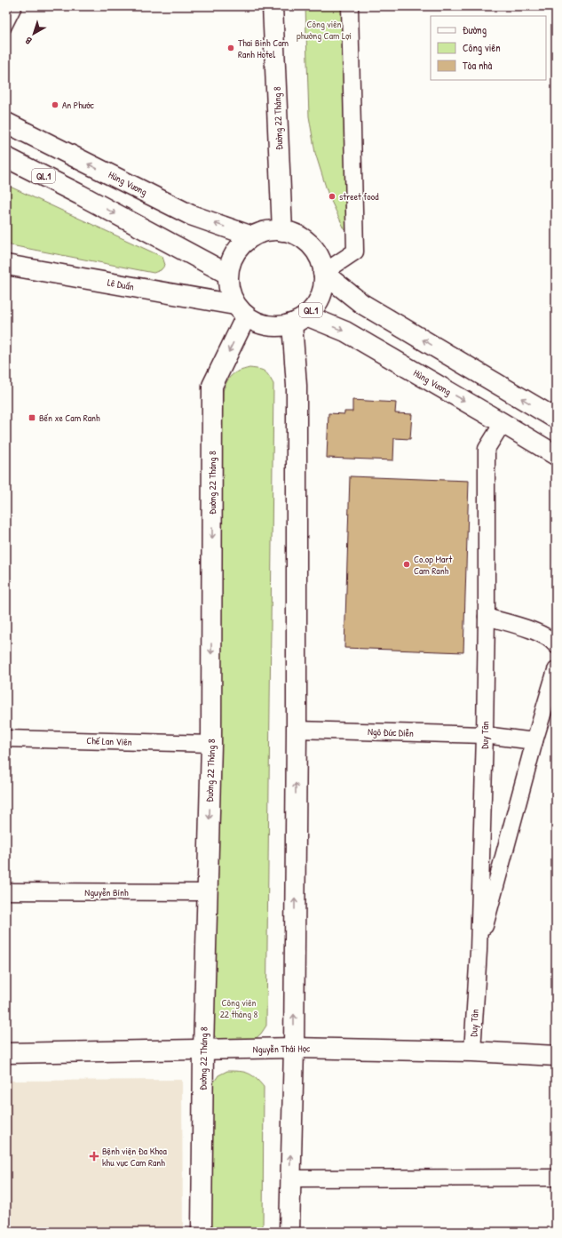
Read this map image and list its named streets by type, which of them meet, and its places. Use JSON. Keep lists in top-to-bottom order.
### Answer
{
  "streets": {
    "main road": [
      "Đường 22 Tháng 8",
      "QL.1",
      "Hùng Vương",
      "Lê Duẩn",
      "Nguyễn Thái Học"
    ],
    "street": [
      "Ngô Đức Diễn",
      "Duy Tân",
      "Chế Lan Viên",
      "Nguyễn Bính"
    ]
  },
  "crossings": [
    ["Đường 22 Tháng 8", "QL.1"],
    ["Đường 22 Tháng 8", "Hùng Vương"],
    ["Đường 22 Tháng 8", "Lê Duẩn"],
    ["Đường 22 Tháng 8", "Chế Lan Viên"],
    ["Đường 22 Tháng 8", "Nguyễn Bính"],
    ["Đường 22 Tháng 8", "Nguyễn Thái Học"],
    ["QL.1", "Hùng Vương"],
    ["QL.1", "Lê Duẩn"],
    ["Hùng Vương", "Lê Duẩn"],
    ["Hùng Vương", "Duy Tân"],
    ["Ngô Đức Diễn", "Duy Tân"],
    ["Duy Tân", "Nguyễn Thái Học"]
  ],
  "parks": ["Công viên phường Cam Lợi", "Công viên 22 tháng 8"],
  "places": {
    "other": [
      "Thai Binh Cam Ranh Hotel",
      "An Phước",
      "street food",
      "Co.op Mart Cam Ranh"
    ],
    "transit": ["Bến xe Cam Ranh"],
    "health": ["Bệnh viện Đa Khoa khu vực Cam Ranh"]
  },
  "legend": ["Đường", "Công viên", "Tòa nhà"],
  "north": "bottom left"
}
